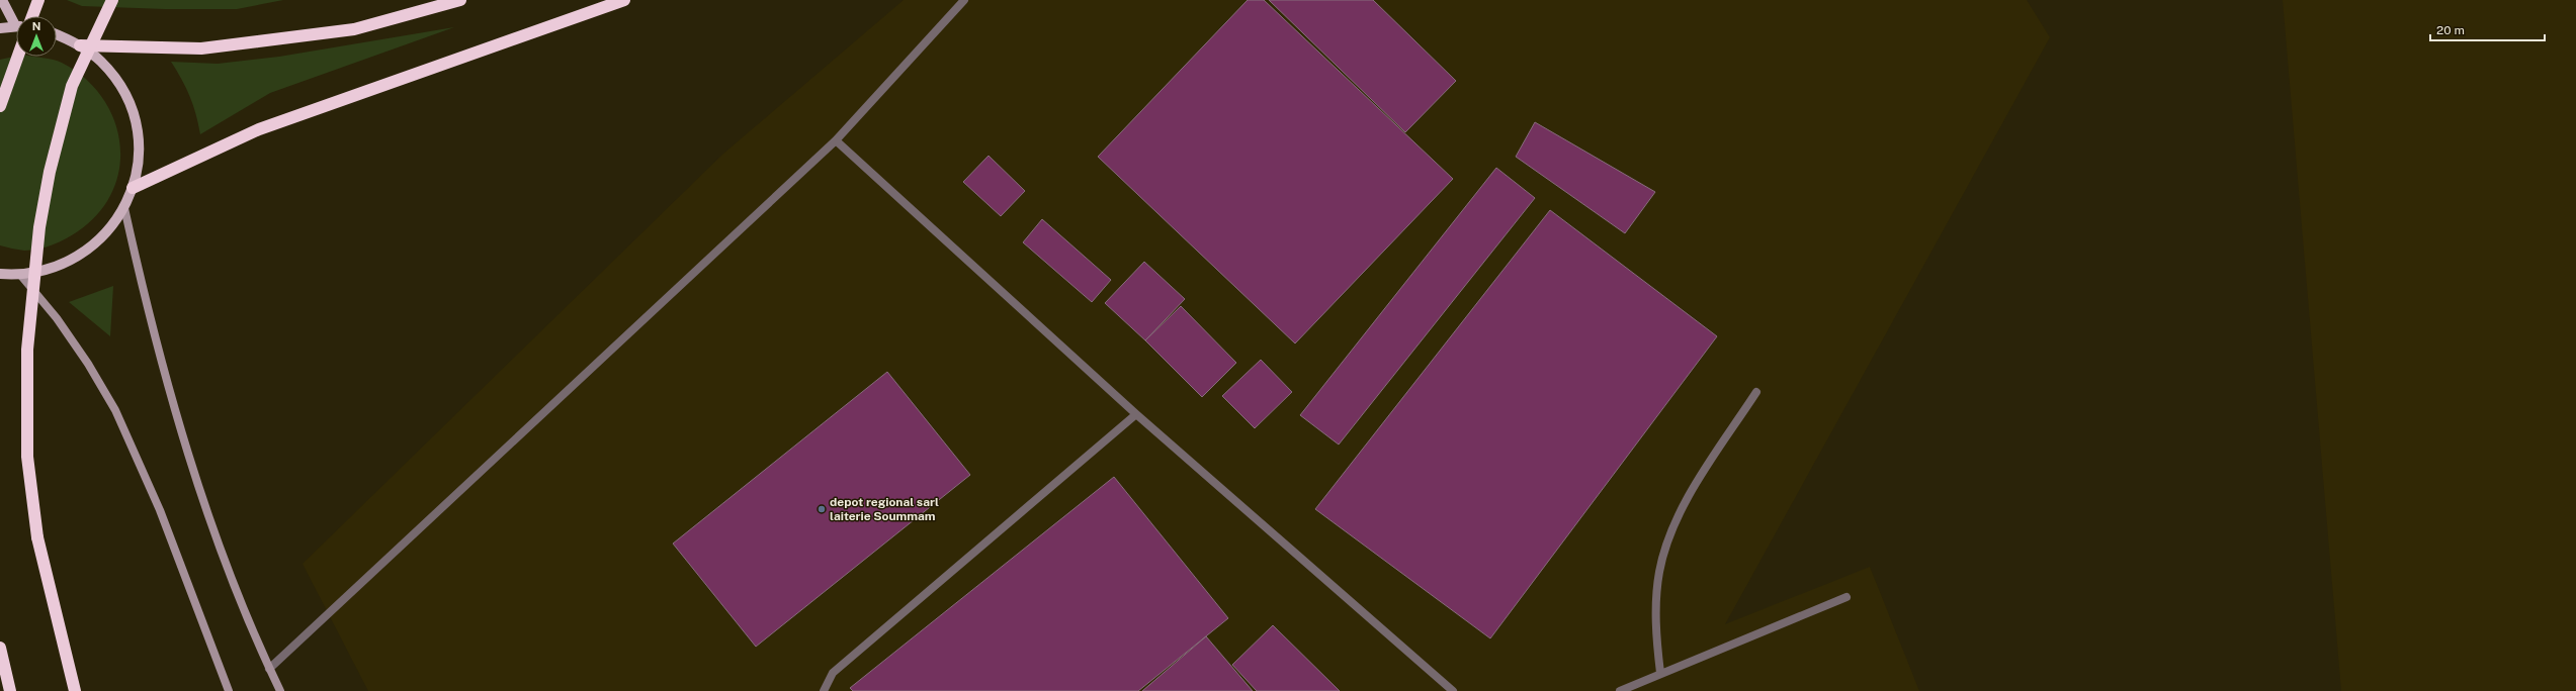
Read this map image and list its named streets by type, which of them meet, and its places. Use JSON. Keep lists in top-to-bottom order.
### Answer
{
  "places": ["depot regional sarl laiterie Soummam"],
  "scale_bar": "20 m",
  "north": "top"
}
